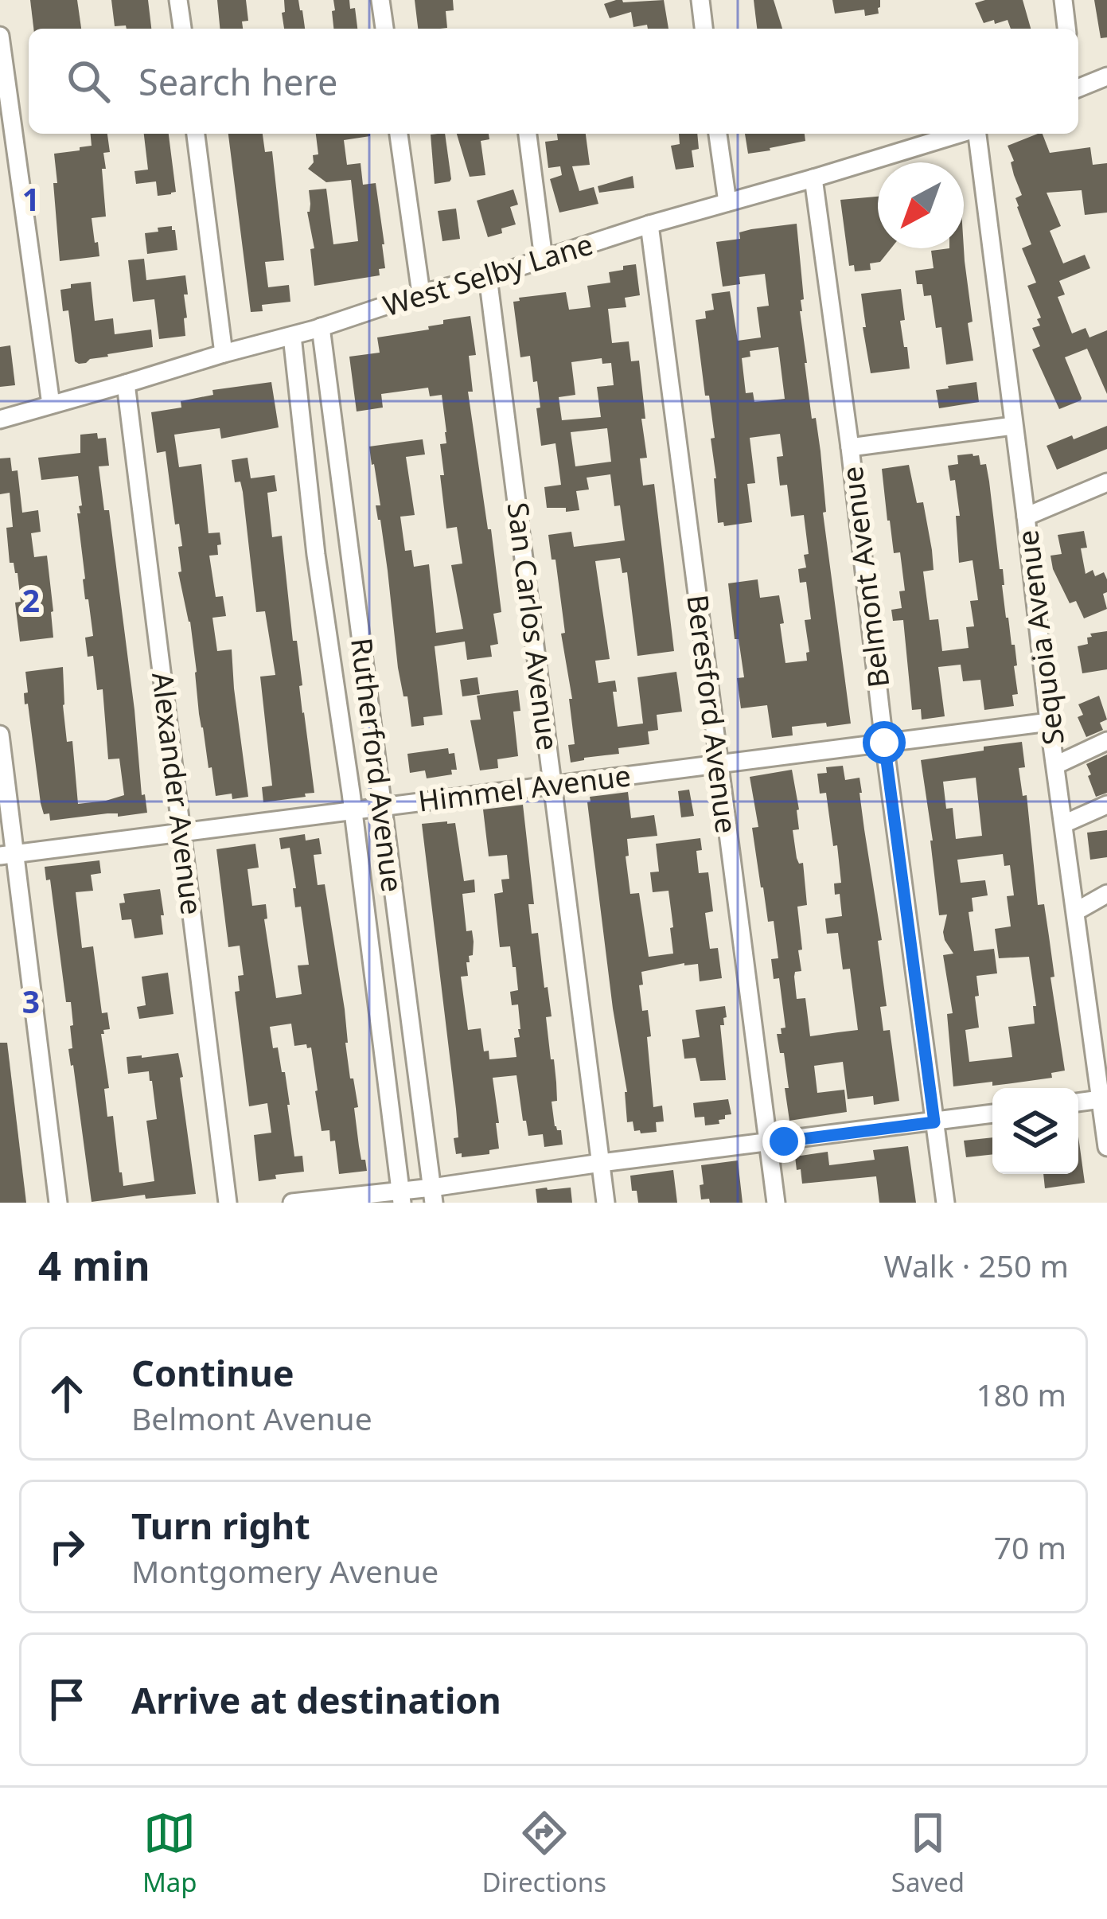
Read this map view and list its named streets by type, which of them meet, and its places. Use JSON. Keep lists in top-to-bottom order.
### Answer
{
  "streets": {
    "street": [
      "West Selby Lane",
      "Belmont Avenue",
      "San Carlos Avenue",
      "Sequoia Avenue",
      "Beresford Avenue",
      "Rutherford Avenue",
      "Himmel Avenue",
      "Alexander Avenue"
    ]
  },
  "crossings": [
    ["West Selby Lane", "Belmont Avenue"],
    ["West Selby Lane", "San Carlos Avenue"],
    ["West Selby Lane", "Beresford Avenue"],
    ["West Selby Lane", "Rutherford Avenue"],
    ["West Selby Lane", "Alexander Avenue"],
    ["Belmont Avenue", "Himmel Avenue"],
    ["San Carlos Avenue", "Himmel Avenue"],
    ["Sequoia Avenue", "Himmel Avenue"],
    ["Beresford Avenue", "Himmel Avenue"],
    ["Rutherford Avenue", "Himmel Avenue"],
    ["Himmel Avenue", "Alexander Avenue"]
  ],
  "north": "bottom left",
  "page": {
    "search": "Search here",
    "heading": ["4 min", "Walk · 250 m"],
    "list": [
      ["Continue", "Belmont Avenue", "180 m"],
      ["Turn right", "Montgomery Avenue", "70 m"],
      "Arrive at destination"
    ],
    "nav": ["Map", "Directions", "Saved"]
  },
  "grid": {
    "rows": ["1", "2", "3"]
  }
}
